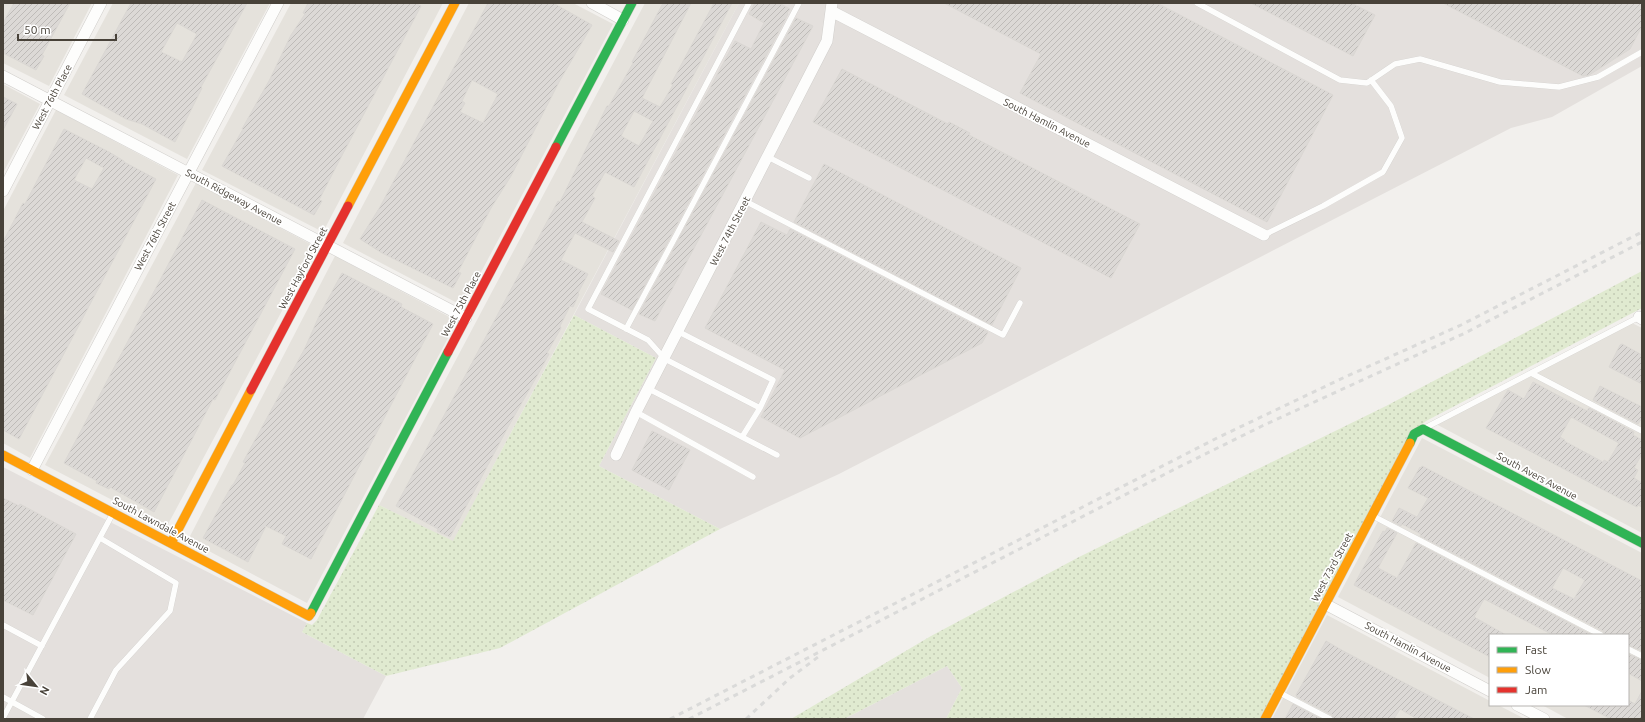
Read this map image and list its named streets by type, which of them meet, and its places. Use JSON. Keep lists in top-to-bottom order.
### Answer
{
  "streets": {
    "street": [
      "West 76th Place",
      "South Hamlin Avenue",
      "South Ridgeway Avenue",
      "West 74th Street",
      "West 76th Street",
      "West Hayford Street",
      "West 75th Place",
      "South Avers Avenue",
      "South Lawndale Avenue",
      "West 73rd Street"
    ]
  },
  "crossings": [
    ["West 76th Place", "South Ridgeway Avenue"],
    ["South Hamlin Avenue", "West 74th Street"],
    ["South Hamlin Avenue", "West 73rd Street"],
    ["South Ridgeway Avenue", "West 76th Street"],
    ["South Ridgeway Avenue", "West Hayford Street"],
    ["South Ridgeway Avenue", "West 75th Place"],
    ["West 76th Street", "South Lawndale Avenue"],
    ["West Hayford Street", "South Lawndale Avenue"],
    ["West 75th Place", "South Lawndale Avenue"],
    ["South Avers Avenue", "West 73rd Street"]
  ],
  "legend": ["Fast", "Slow", "Jam"],
  "scale_bar": "50 m",
  "north": "bottom right"
}
